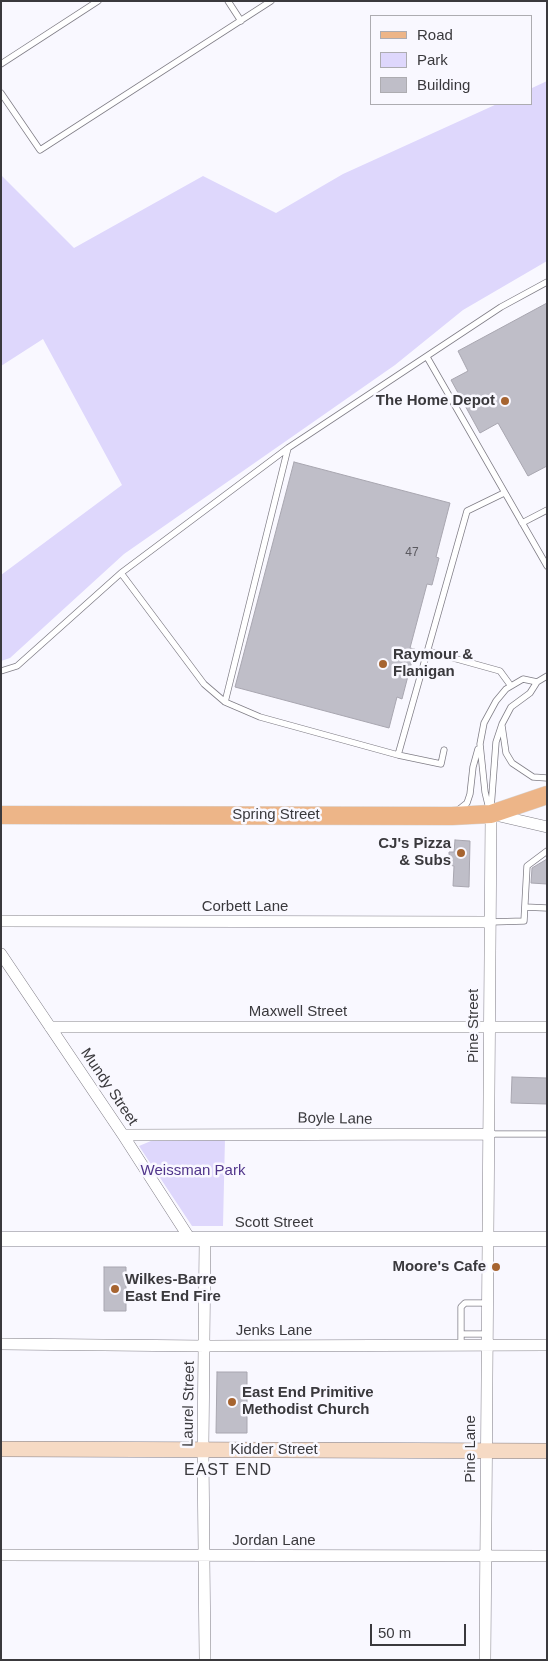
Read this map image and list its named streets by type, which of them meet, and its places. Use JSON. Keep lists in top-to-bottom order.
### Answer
{
  "streets": {
    "main road": ["Spring Street", "Kidder Street"],
    "street": [
      "Corbett Lane",
      "Maxwell Street",
      "Pine Street",
      "Mundy Street",
      "Boyle Lane",
      "Scott Street",
      "Jenks Lane",
      "Laurel Street",
      "Pine Lane",
      "Jordan Lane"
    ]
  },
  "crossings": [
    ["Spring Street", "Pine Street"],
    ["Corbett Lane", "Pine Street"],
    ["Maxwell Street", "Pine Street"],
    ["Maxwell Street", "Mundy Street"],
    ["Pine Street", "Boyle Lane"],
    ["Pine Street", "Scott Street"],
    ["Pine Street", "Pine Lane"],
    ["Mundy Street", "Boyle Lane"],
    ["Mundy Street", "Scott Street"],
    ["Scott Street", "Laurel Street"],
    ["Scott Street", "Pine Lane"],
    ["Jenks Lane", "Laurel Street"],
    ["Jenks Lane", "Pine Lane"],
    ["Laurel Street", "Kidder Street"],
    ["Laurel Street", "Jordan Lane"],
    ["Pine Lane", "Kidder Street"],
    ["Pine Lane", "Jordan Lane"]
  ],
  "districts": ["EAST END"],
  "parks": ["Weissman Park"],
  "places": [
    "The Home Depot",
    "Raymour & Flanigan",
    "CJ's Pizza & Subs",
    "Moore's Cafe",
    "Wilkes-Barre East End Fire",
    "East End Primitive Methodist Church"
  ],
  "house_numbers": ["47"],
  "legend": ["Road", "Park", "Building"],
  "scale_bar": "50 m"
}
